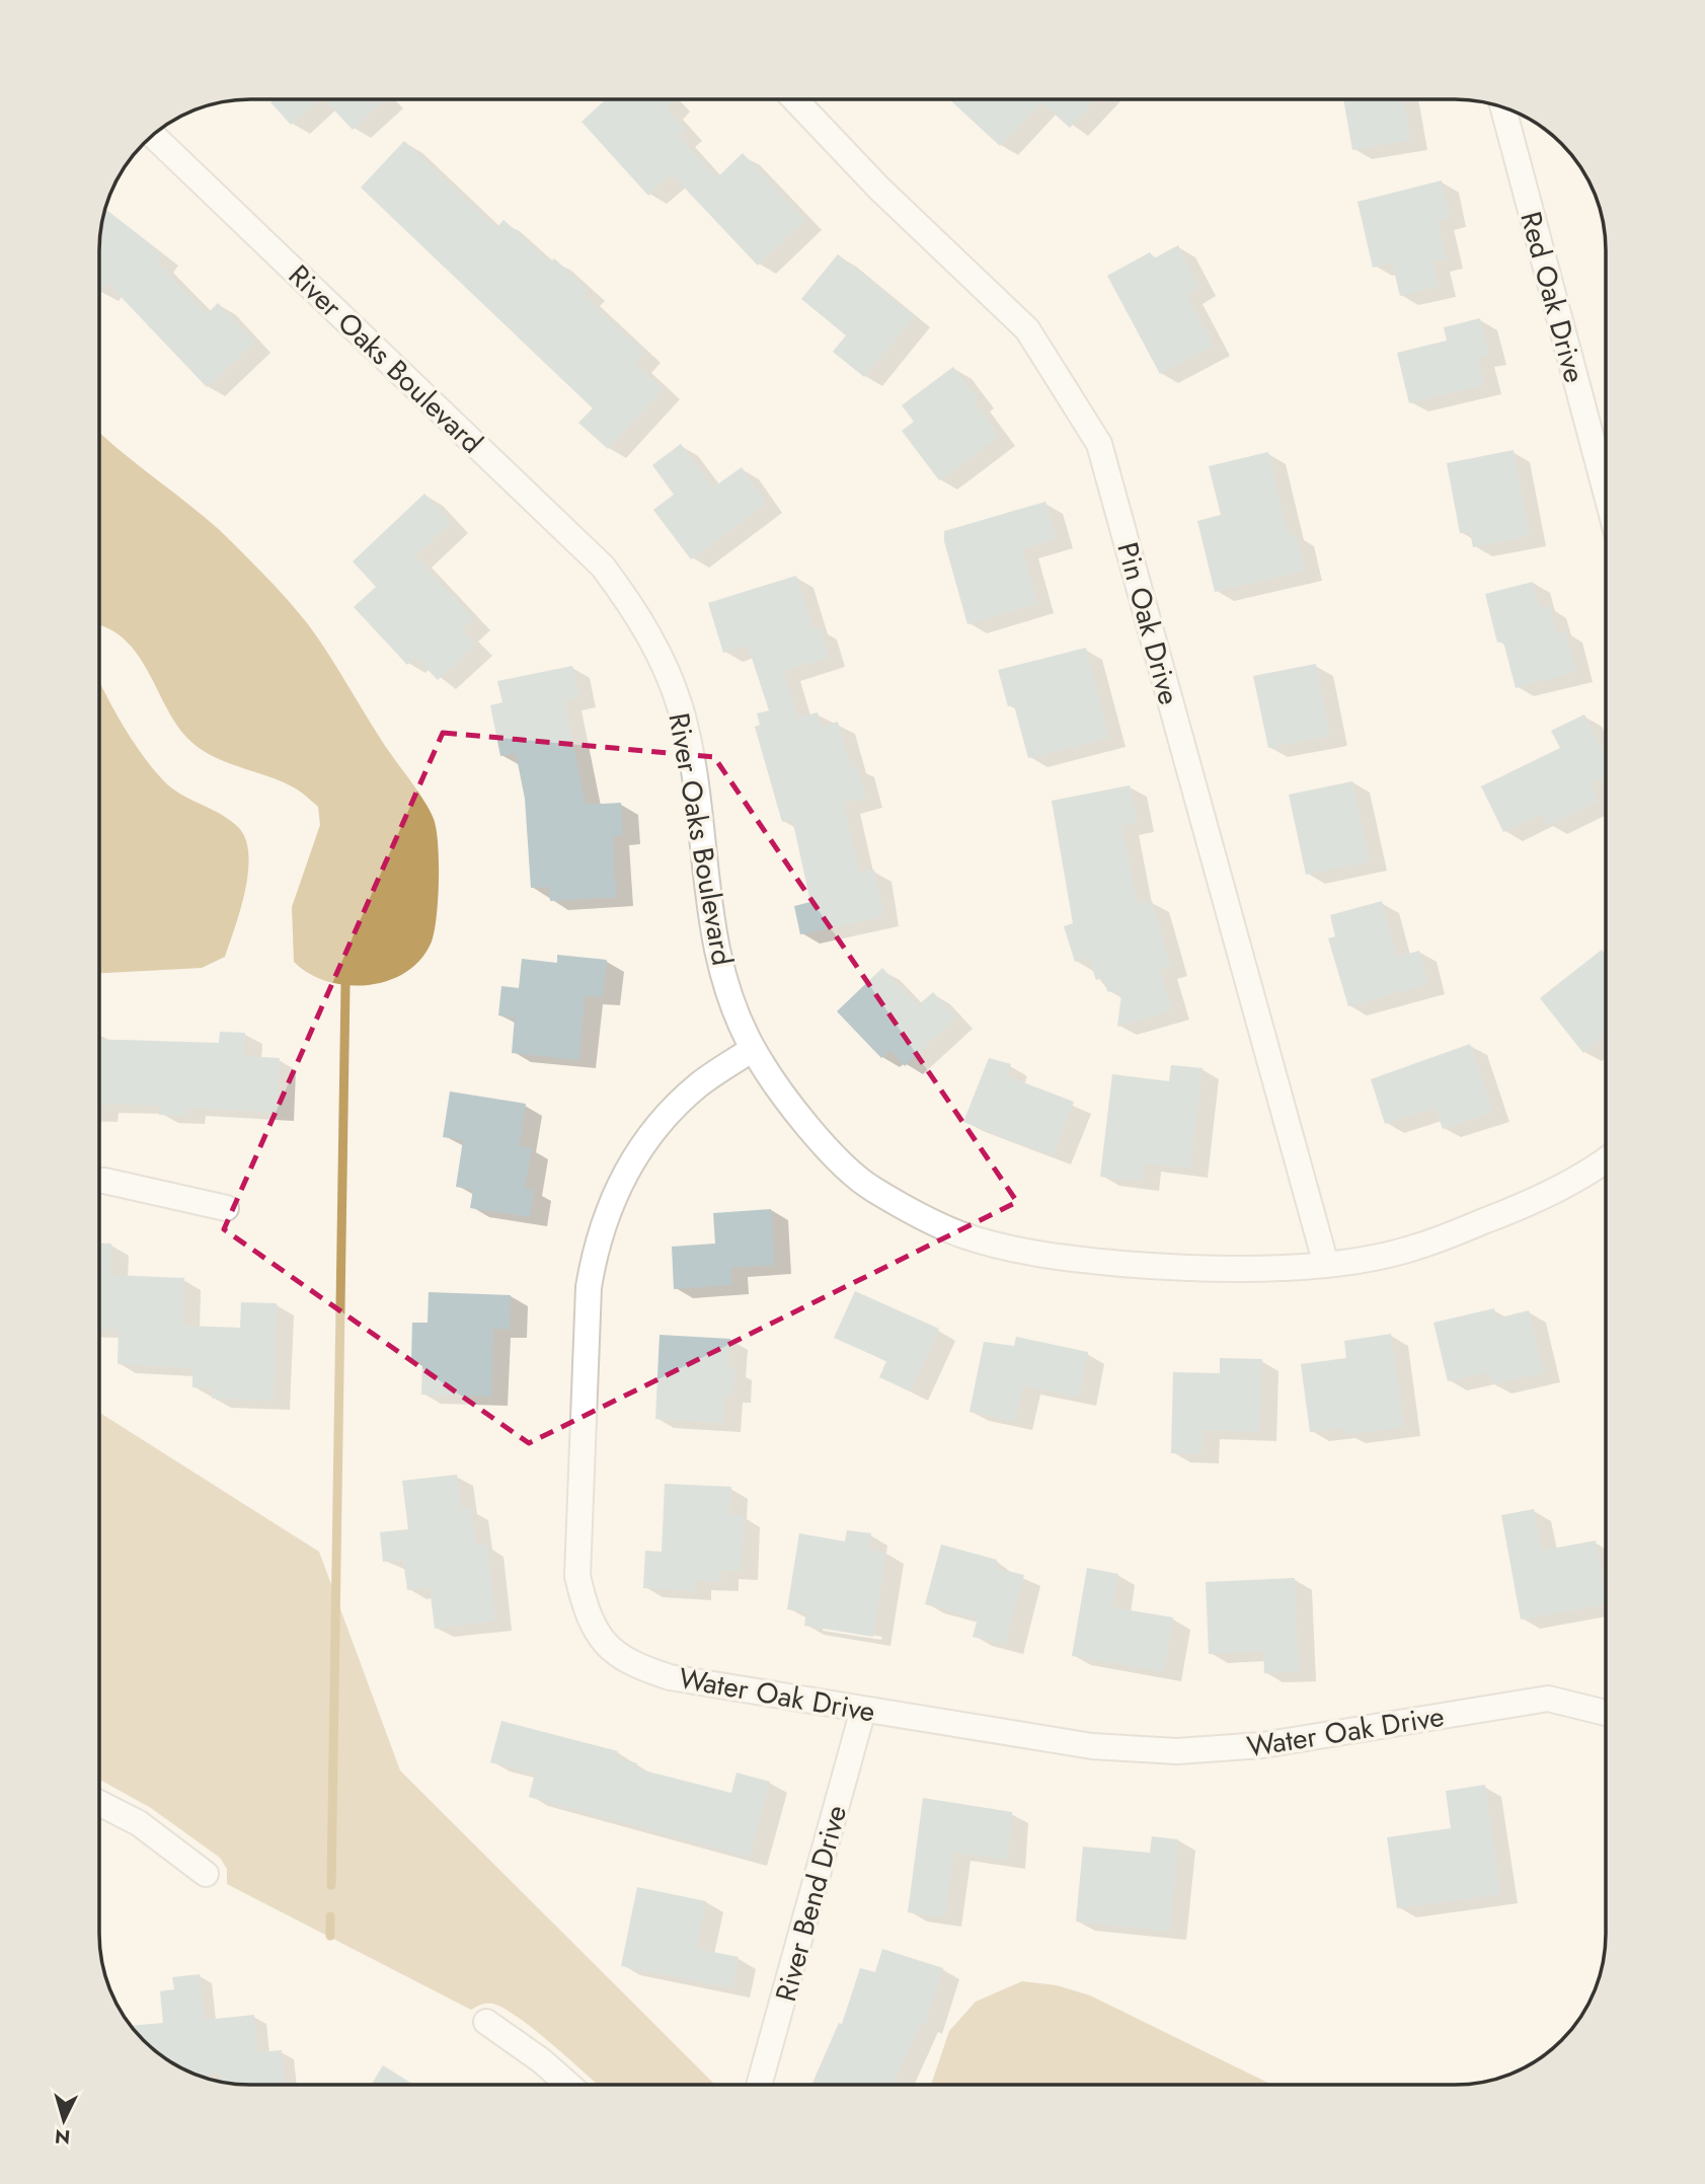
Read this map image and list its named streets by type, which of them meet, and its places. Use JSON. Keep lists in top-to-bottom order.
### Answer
{
  "streets": {
    "street": [
      "Red Oak Drive",
      "River Oaks Boulevard",
      "Pin Oak Drive",
      "Water Oak Drive",
      "River Bend Drive"
    ]
  },
  "crossings": [
    ["River Oaks Boulevard", "Pin Oak Drive"],
    ["River Oaks Boulevard", "Water Oak Drive"],
    ["Water Oak Drive", "River Bend Drive"]
  ],
  "north": "bottom"
}
